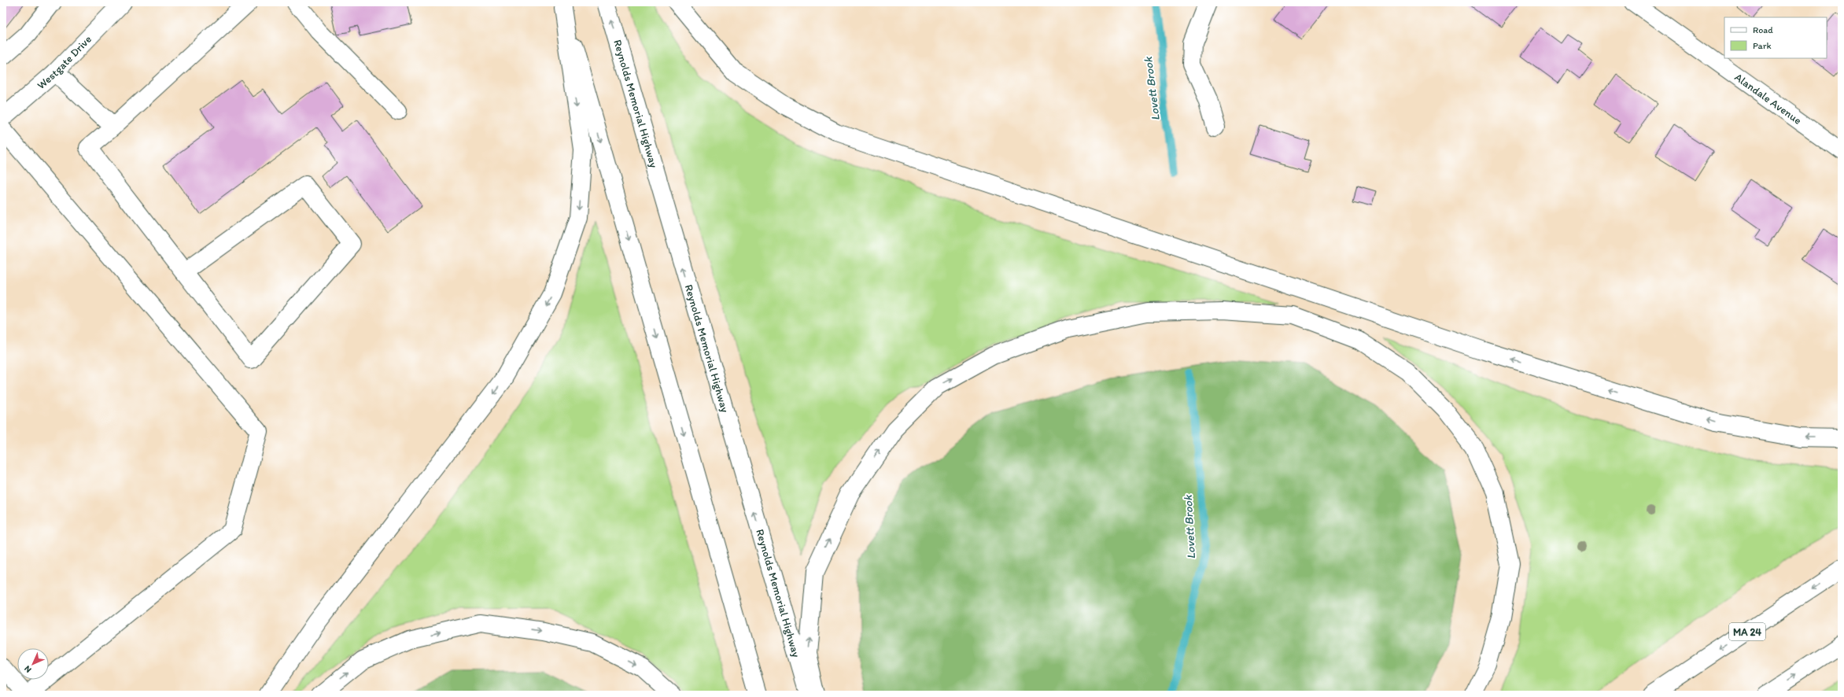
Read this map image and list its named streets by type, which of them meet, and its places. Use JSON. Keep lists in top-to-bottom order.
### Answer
{
  "streets": {
    "main road": [
      "Westgate Drive",
      "Alandale Avenue",
      "Reynolds Memorial Highway",
      "MA 24"
    ]
  },
  "water": ["Lovett Brook"],
  "legend": ["Road", "Park"],
  "north": "bottom left"
}
